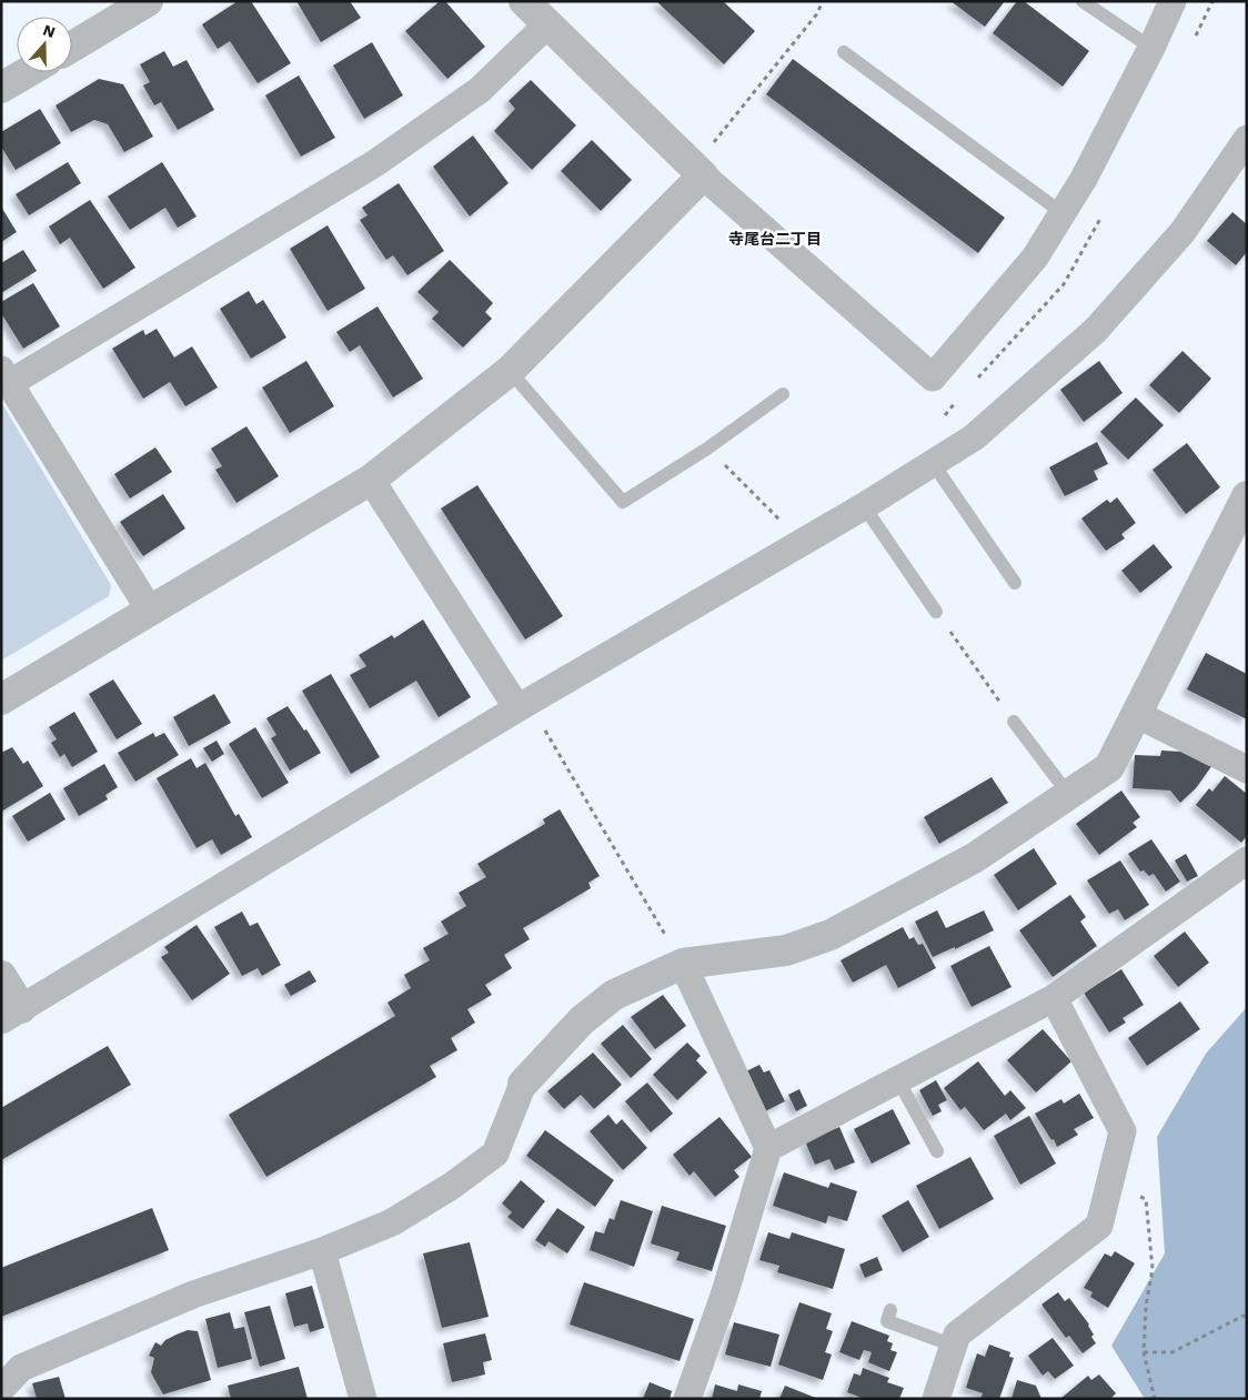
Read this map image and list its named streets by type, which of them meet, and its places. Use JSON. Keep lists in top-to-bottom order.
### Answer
{
  "districts": ["寺尾台二丁目"],
  "north": "top"
}
